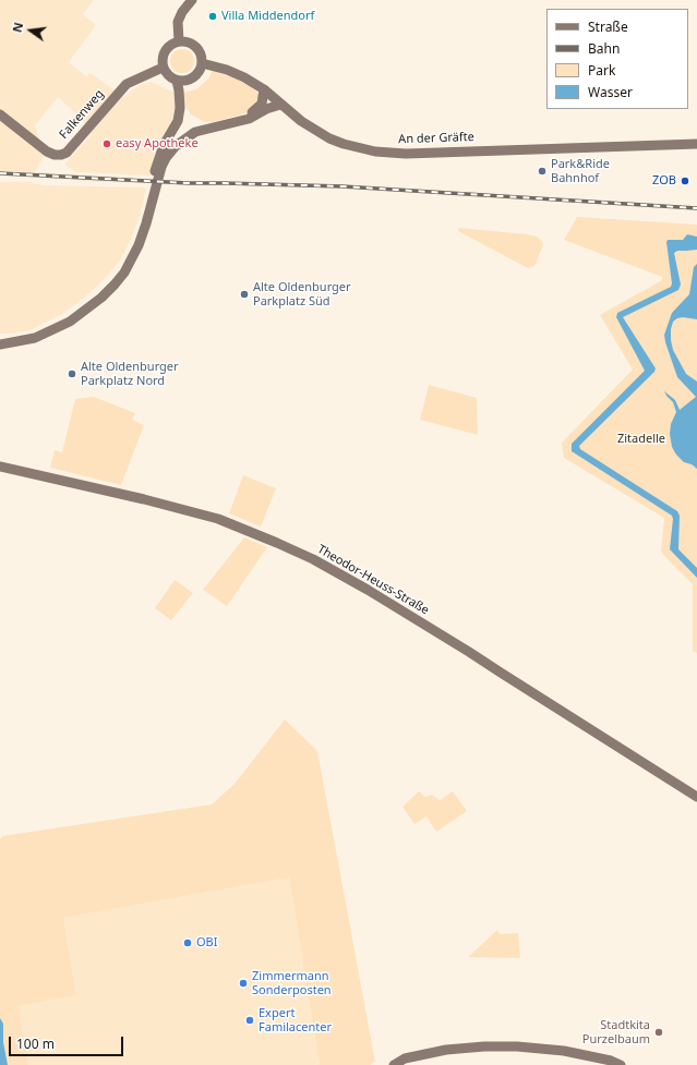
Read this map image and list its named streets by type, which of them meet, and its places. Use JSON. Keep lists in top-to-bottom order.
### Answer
{
  "streets": {
    "main road": ["Falkenweg", "An der Gräfte", "Theodor-Heuss-Straße"]
  },
  "crossings": [
    ["Falkenweg", "An der Gräfte"]
  ],
  "parks": ["Zitadelle"],
  "places": [
    "Villa Middendorf",
    "easy Apotheke",
    "Park&Ride Bahnhof",
    "ZOB",
    "Alte Oldenburger Parkplatz Süd",
    "Alte Oldenburger Parkplatz Nord",
    "OBI",
    "Zimmermann Sonderposten",
    "Expert Familacenter",
    "Stadtkita Purzelbaum"
  ],
  "legend": [
    "Straße",
    "Bahn",
    "Park",
    "Wasser"
  ],
  "scale_bar": "100 m",
  "north": "left"
}
